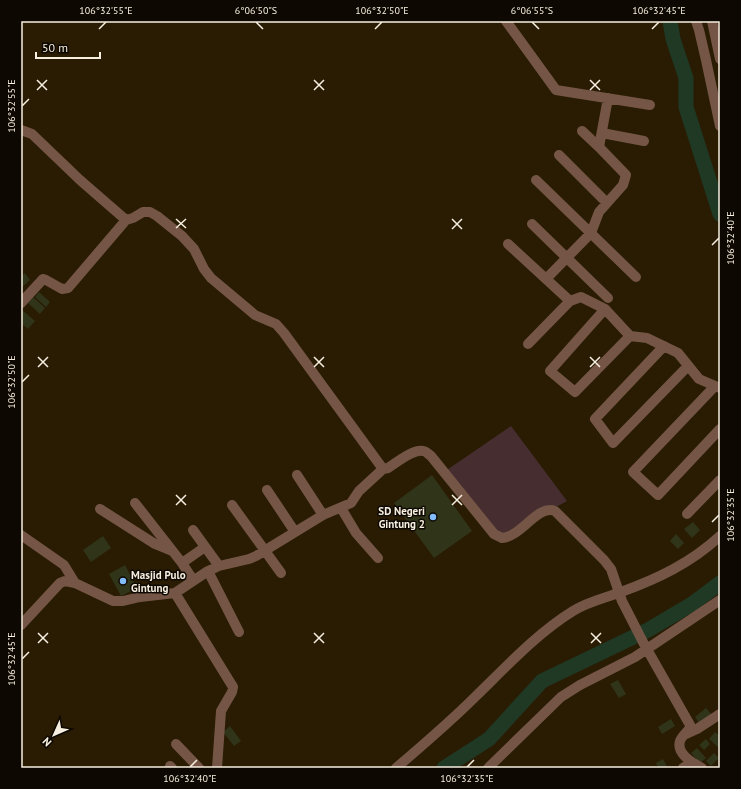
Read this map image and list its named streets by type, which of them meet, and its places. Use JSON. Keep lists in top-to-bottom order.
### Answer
{
  "places": ["SD Negeri Gintung 2", "Masjid Pulo Gintung"],
  "scale_bar": "50 m",
  "north": "bottom left",
  "coordinates": [
    "106°32'55\"E",
    "6°06'50\"S",
    "106°32'50\"E",
    "6°06'55\"S",
    "106°32'45\"E",
    "106°32'40\"E",
    "106°32'35\"E"
  ]
}
